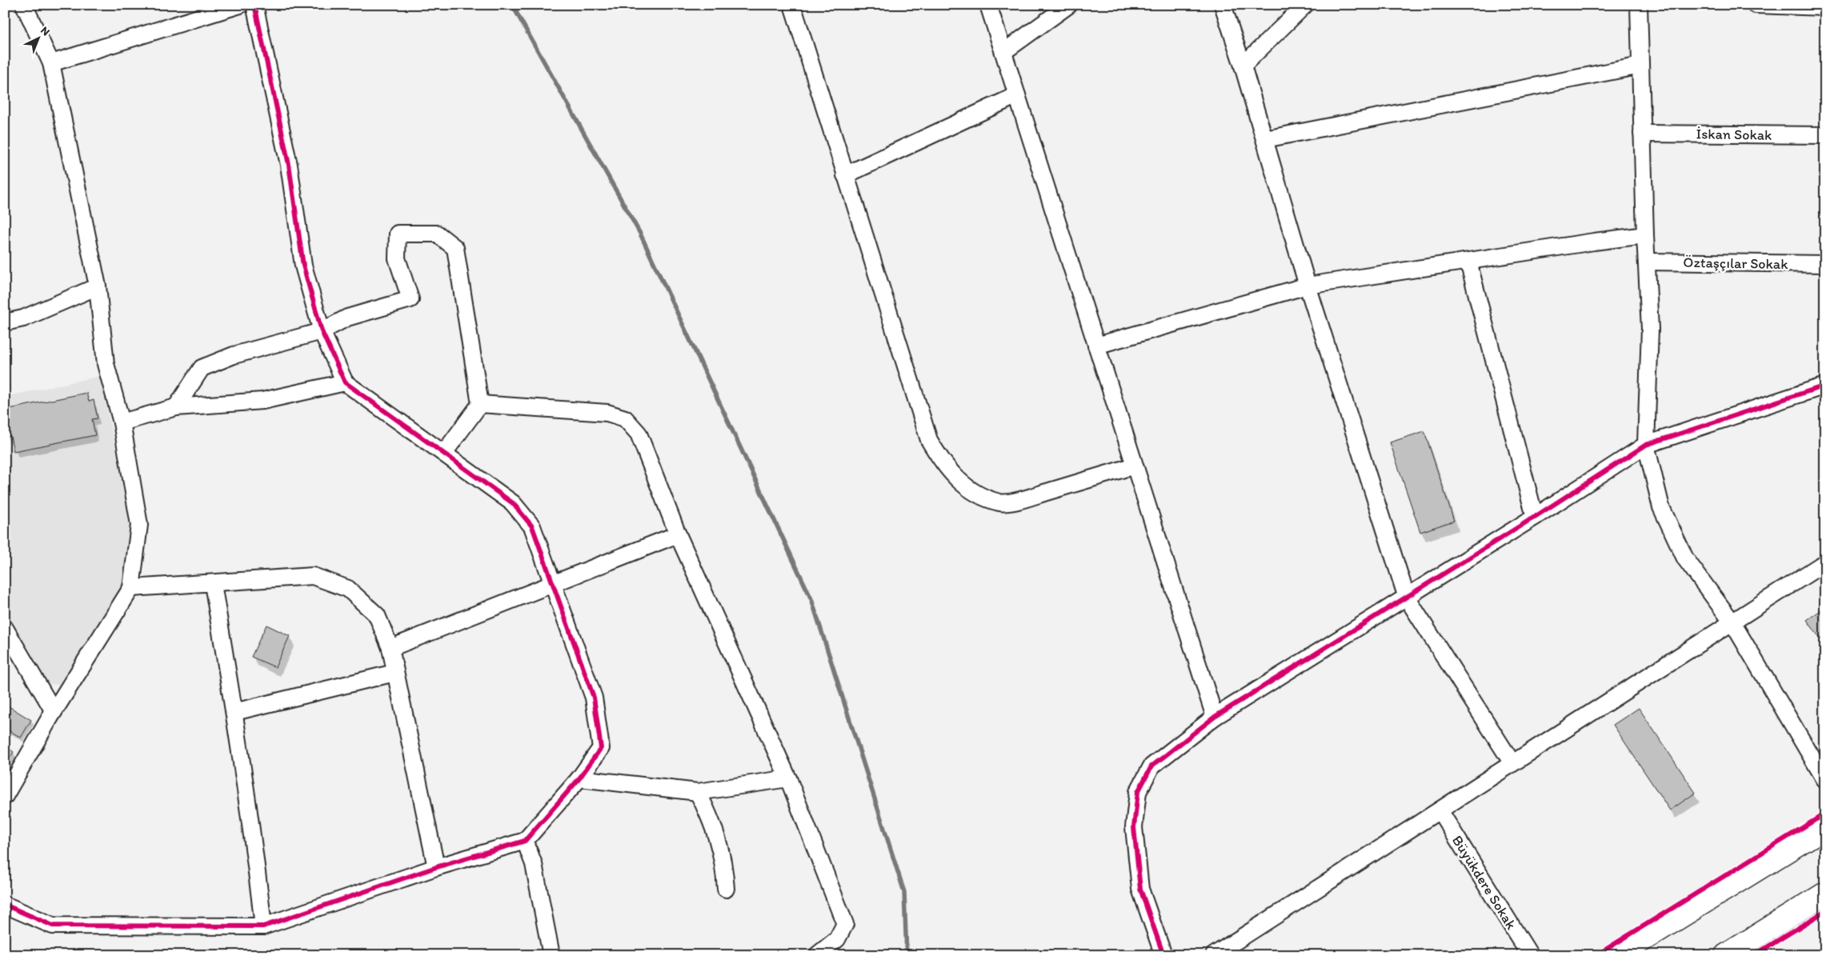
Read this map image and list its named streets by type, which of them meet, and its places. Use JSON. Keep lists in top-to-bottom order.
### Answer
{
  "streets": {
    "street": ["İskan Sokak", "Öztaşçılar Sokak", "Büyükdere Sokak"]
  },
  "north": "top right"
}
